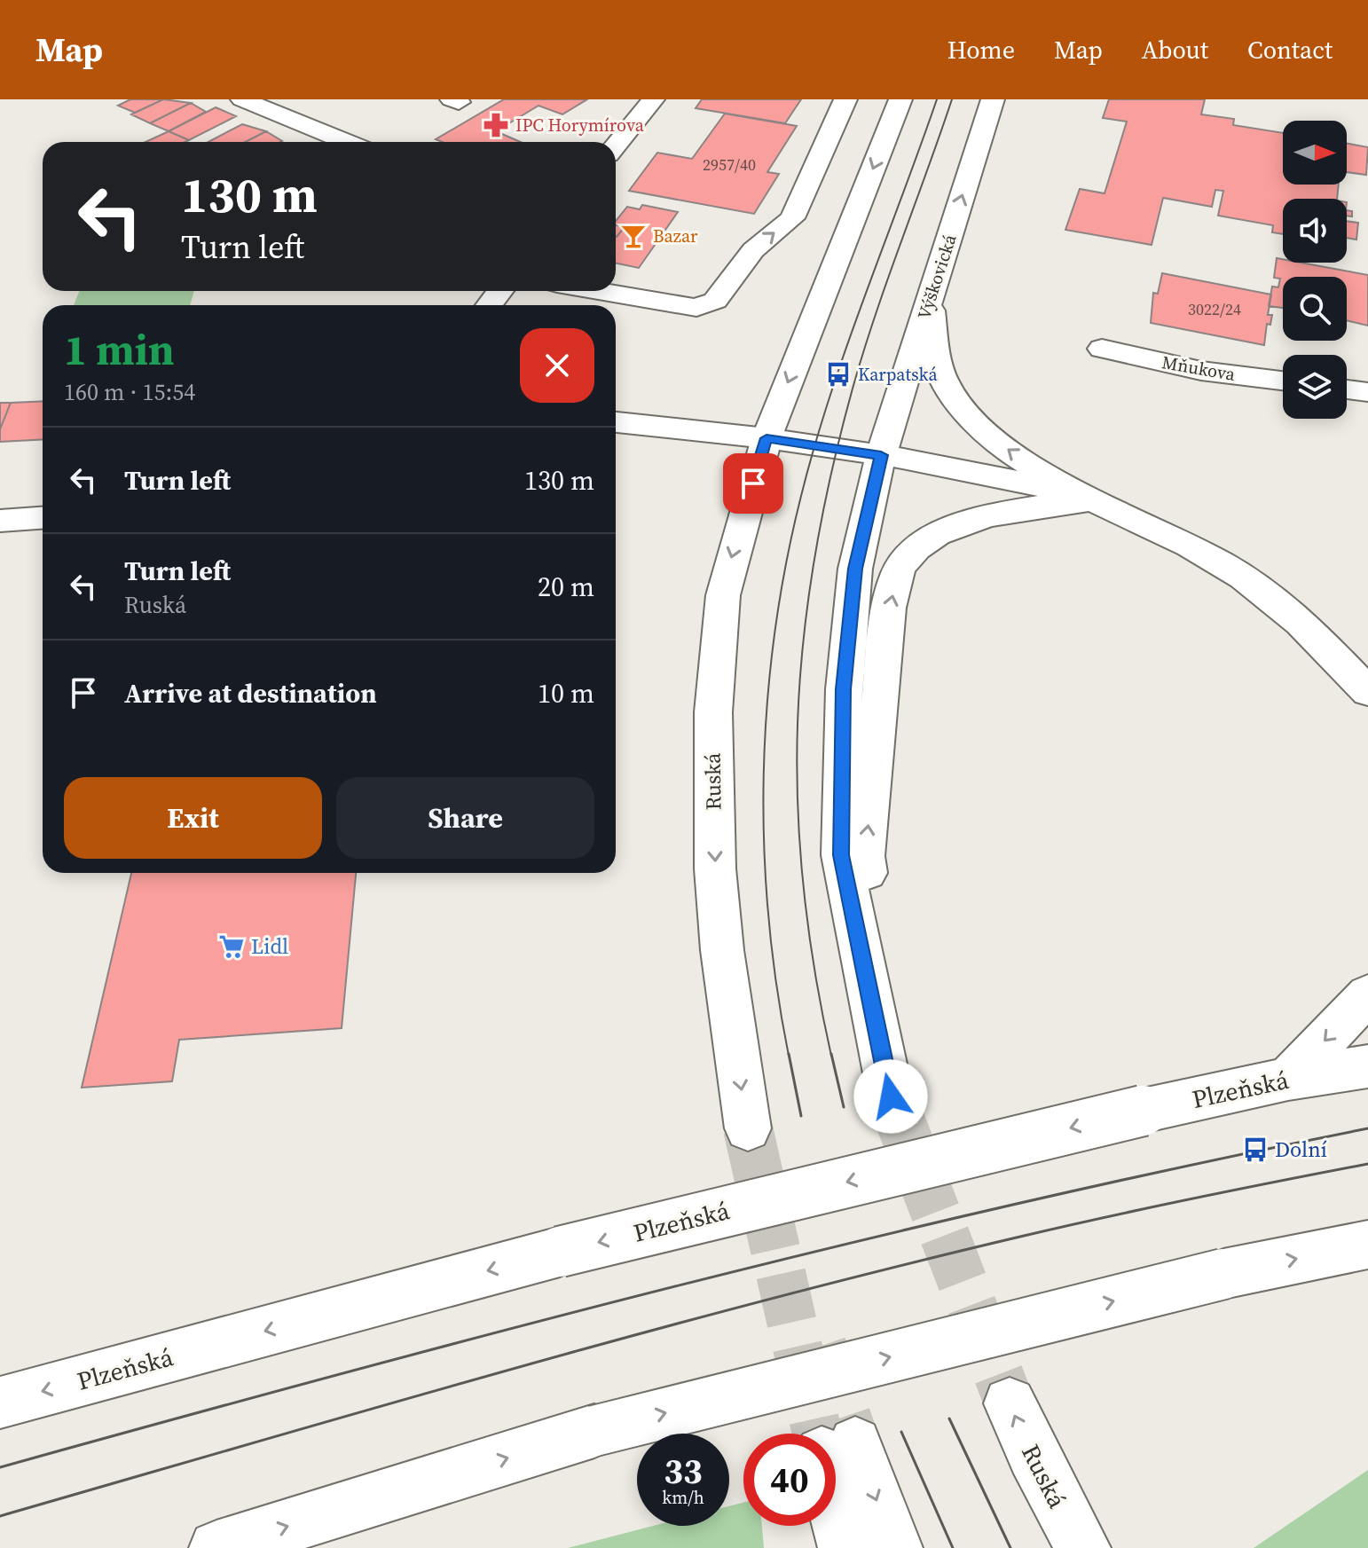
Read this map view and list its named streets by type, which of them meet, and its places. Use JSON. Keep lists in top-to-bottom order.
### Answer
{
  "streets": {
    "street": [
      "Výškovická",
      "Mňukova",
      "Ruská",
      "Plzeňská"
    ]
  },
  "places": {
    "pharmacy": ["IPC Horymírova"],
    "bar": ["Bazar"],
    "bus stop": ["Karpatská", "Dolní"],
    "supermarket": ["Lidl"]
  },
  "house_numbers": ["2957/40", "3022/24"],
  "north": "right",
  "page": {
    "header": "Map",
    "nav": [
      "Home",
      "Map",
      "About",
      "Contact"
    ],
    "turn": ["130 m", "Turn left"],
    "heading": ["1 min", "160 m · 15:54"],
    "list": [
      {
        "name": "Turn left",
        "value": "130 m"
      },
      {
        "name": "Turn left",
        "note": "Ruská",
        "value": "20 m"
      },
      {
        "name": "Arrive at destination",
        "value": "10 m"
      }
    ],
    "buttons": ["Exit", "Share"],
    "speed": "33 km/h",
    "limit": "40"
  }
}
